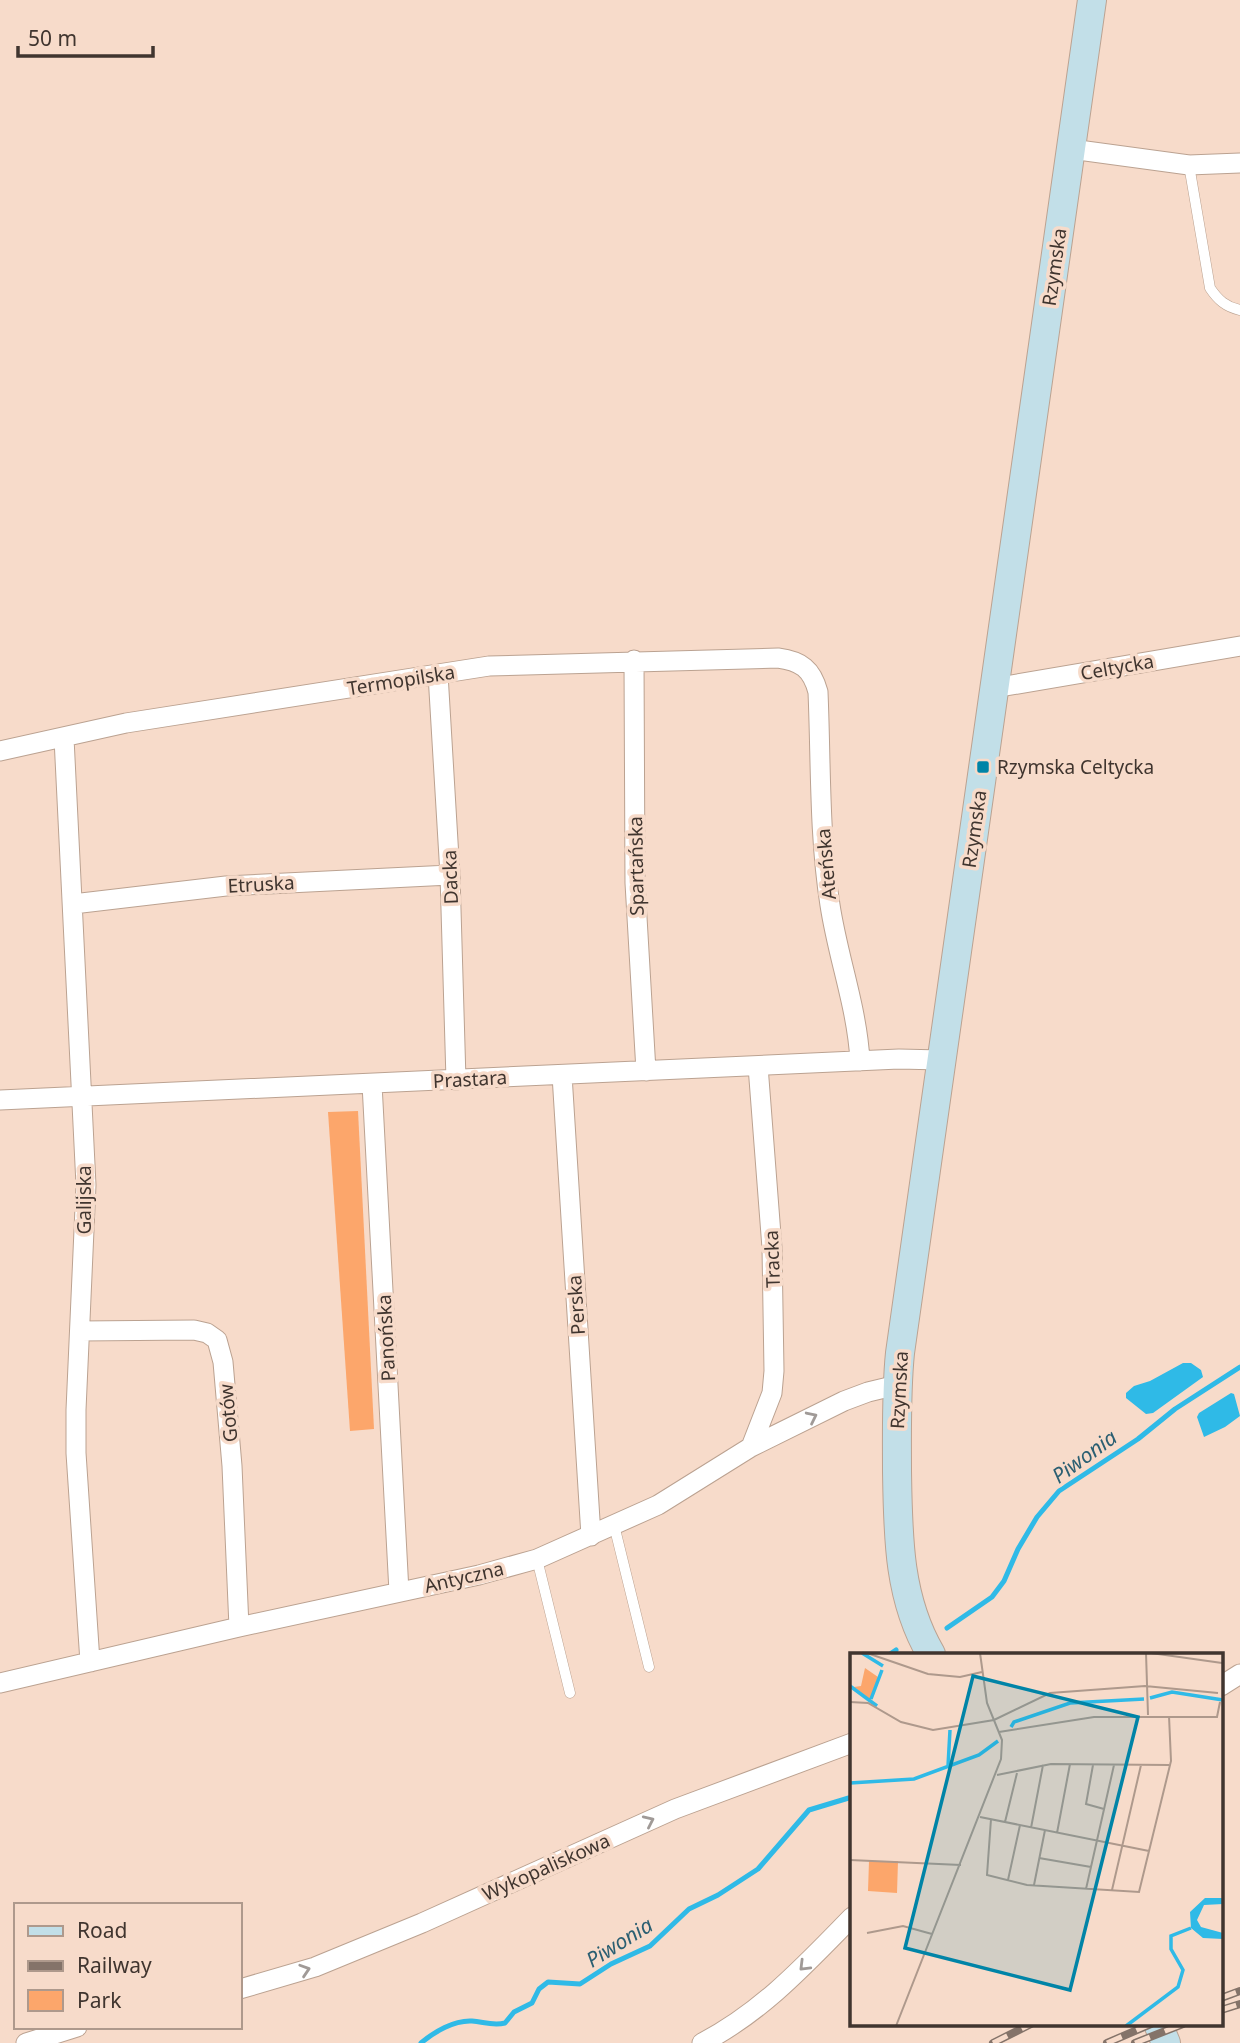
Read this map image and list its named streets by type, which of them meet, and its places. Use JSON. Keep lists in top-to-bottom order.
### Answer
{
  "streets": {
    "main road": ["Rzymska"],
    "street": [
      "Celtycka",
      "Termopilska",
      "Ateńska",
      "Spartańska",
      "Dacka",
      "Etruska",
      "Prastara",
      "Galijska",
      "Tracka",
      "Perska",
      "Panońska",
      "Gotów",
      "Antyczna",
      "Wykopaliskowa"
    ]
  },
  "crossings": [
    ["Rzymska", "Celtycka"],
    ["Rzymska", "Prastara"],
    ["Rzymska", "Antyczna"],
    ["Termopilska", "Ateńska"],
    ["Termopilska", "Spartańska"],
    ["Termopilska", "Dacka"],
    ["Termopilska", "Galijska"],
    ["Ateńska", "Prastara"],
    ["Spartańska", "Prastara"],
    ["Dacka", "Etruska"],
    ["Dacka", "Prastara"],
    ["Etruska", "Galijska"],
    ["Prastara", "Galijska"],
    ["Prastara", "Tracka"],
    ["Prastara", "Perska"],
    ["Prastara", "Panońska"],
    ["Galijska", "Gotów"],
    ["Galijska", "Antyczna"],
    ["Tracka", "Antyczna"],
    ["Perska", "Antyczna"],
    ["Panońska", "Antyczna"],
    ["Gotów", "Antyczna"]
  ],
  "one_way": ["Wykopaliskowa"],
  "water": ["Piwonia"],
  "places": {
    "transit": ["Rzymska Celtycka"]
  },
  "legend": ["Road", "Railway", "Park"],
  "scale_bar": "50 m"
}
